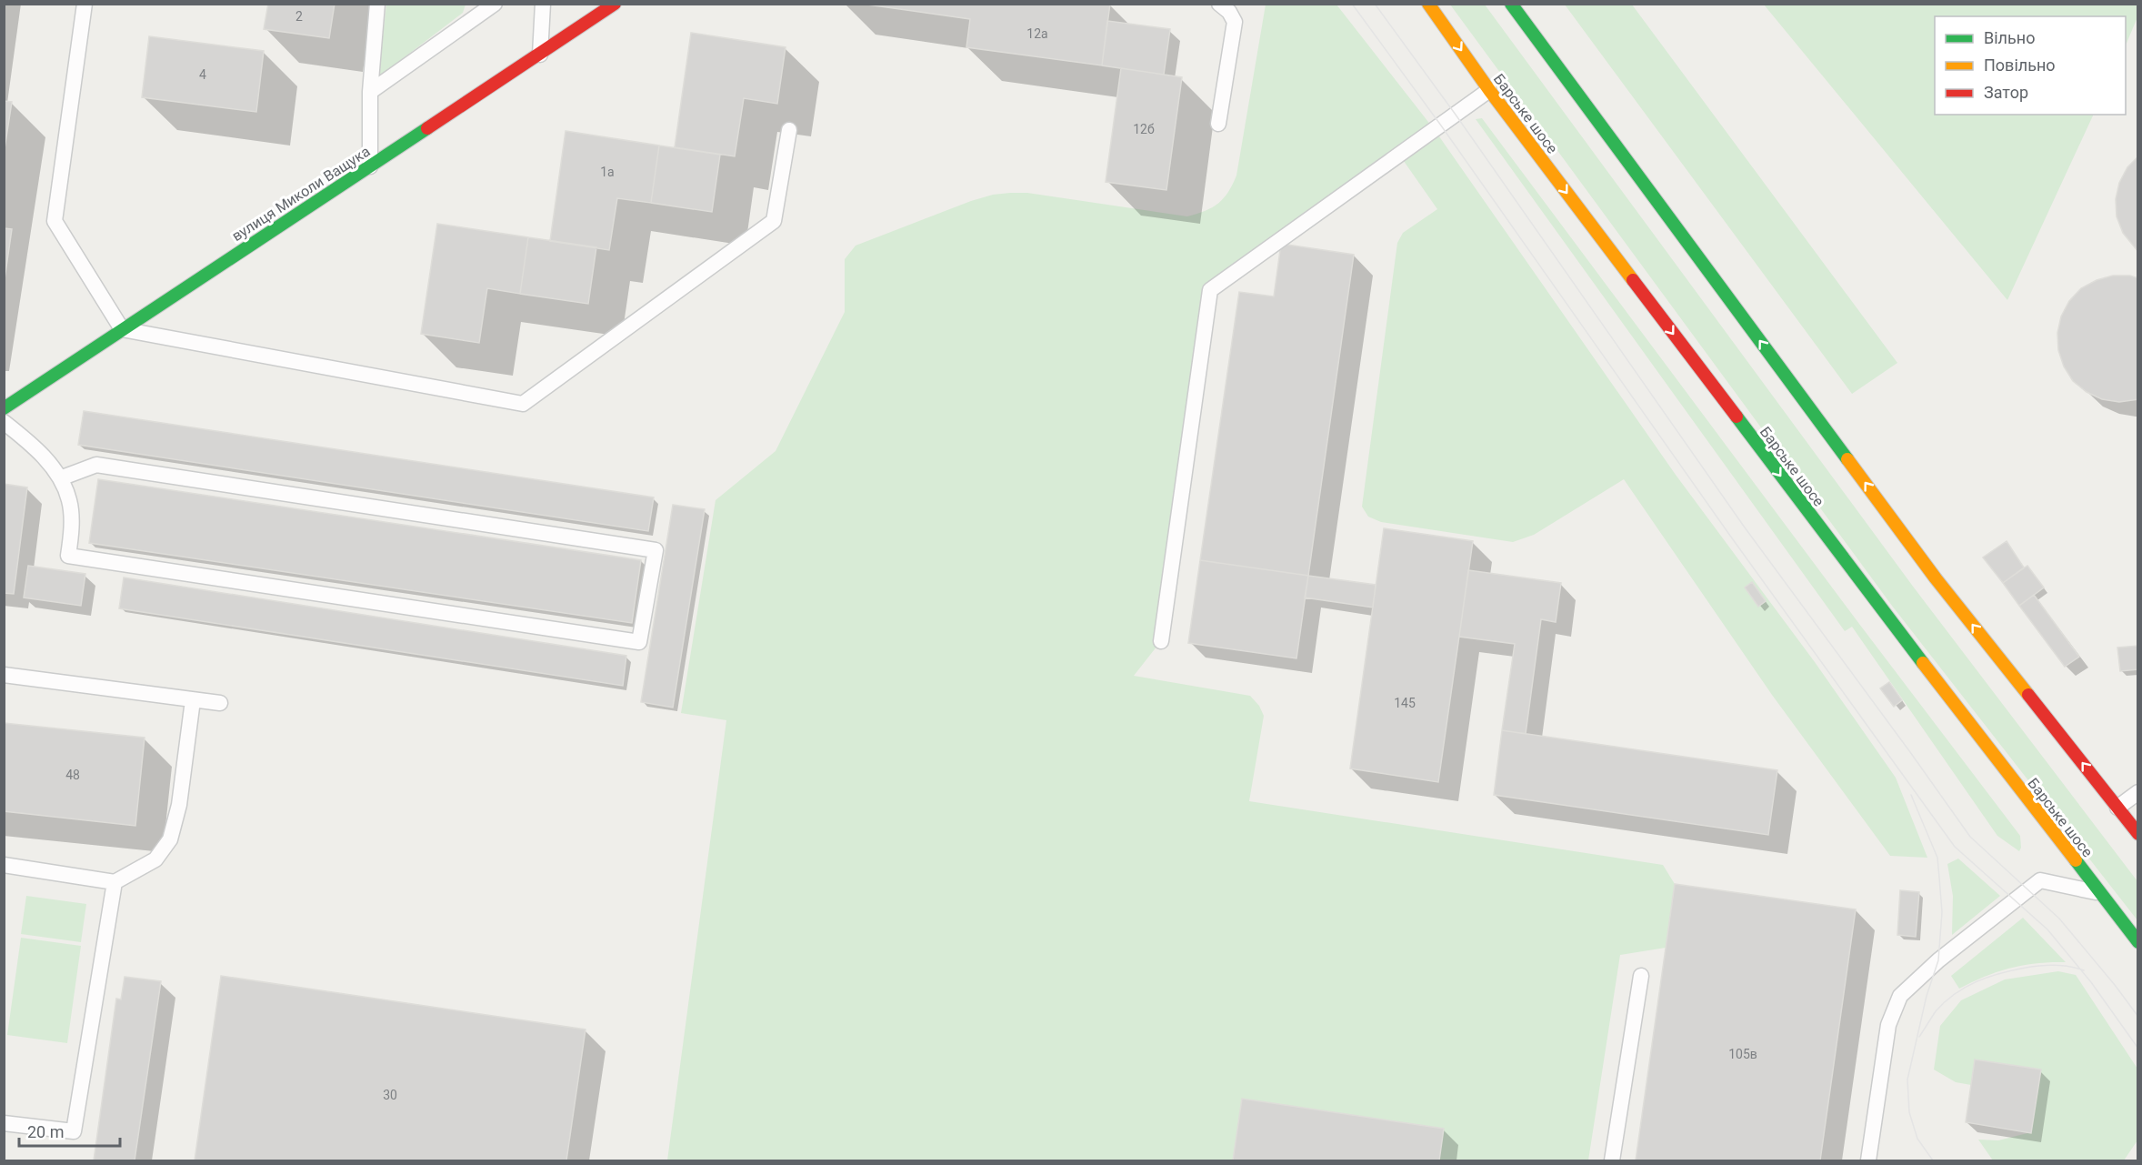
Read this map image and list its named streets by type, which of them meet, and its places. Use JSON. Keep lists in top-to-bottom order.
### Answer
{
  "streets": {
    "main road": ["Барське шосе", "вулиця Миколи Ващука"]
  },
  "house_numbers": [
    "2",
    "12а",
    "4",
    "12б",
    "1а",
    "145",
    "48",
    "105в",
    "30"
  ],
  "legend": ["Вільно", "Повільно", "Затор"],
  "scale_bar": "20 m"
}
